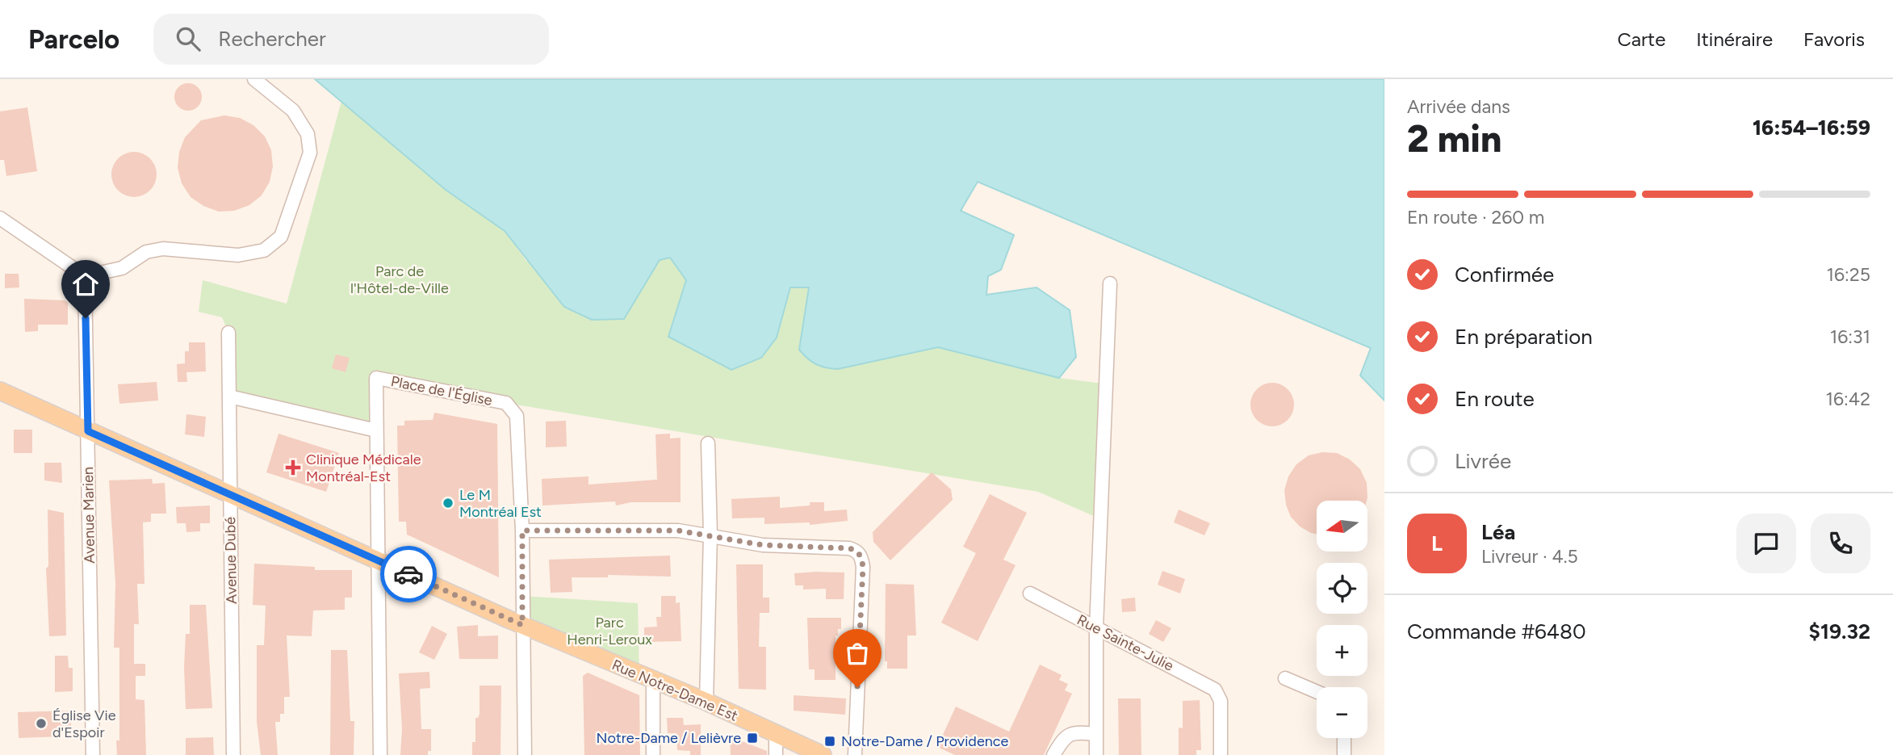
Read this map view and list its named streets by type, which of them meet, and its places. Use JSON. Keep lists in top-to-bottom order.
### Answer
{
  "streets": {
    "main road": ["Rue Notre-Dame Est"],
    "street": [
      "Place de l'Église",
      "Avenue Marien",
      "Avenue Dubé",
      "Rue Sainte-Julie"
    ]
  },
  "crossings": [
    ["Avenue Marien", "Rue Notre-Dame Est"],
    ["Avenue Dubé", "Rue Notre-Dame Est"]
  ],
  "parks": ["Parc de l'Hôtel-de-Ville", "Parc Henri-Leroux"],
  "places": {
    "health": ["Clinique Médicale Montréal-Est"],
    "other": ["Le M Montréal Est", "Église Vie d'Espoir"],
    "transit": ["Notre-Dame / Lelièvre", "Notre-Dame / Providence"]
  },
  "north": "left",
  "page": {
    "header": "Parcelo",
    "search": "Rechercher",
    "nav": ["Carte", "Itinéraire", "Favoris"],
    "heading": ["2 min", "Arrivée dans", "16:54–16:59"],
    "panel": [
      "Léa",
      "Livreur · 4.5",
      "Commande #6480",
      "$19.32"
    ],
    "bar": "En route · 260 m",
    "list": [
      ["Confirmée", "16:25"],
      ["En préparation", "16:31"],
      ["En route", "16:42"],
      "Livrée"
    ],
    "map_buttons": ["+", "−"],
    "round": "L"
  }
}
